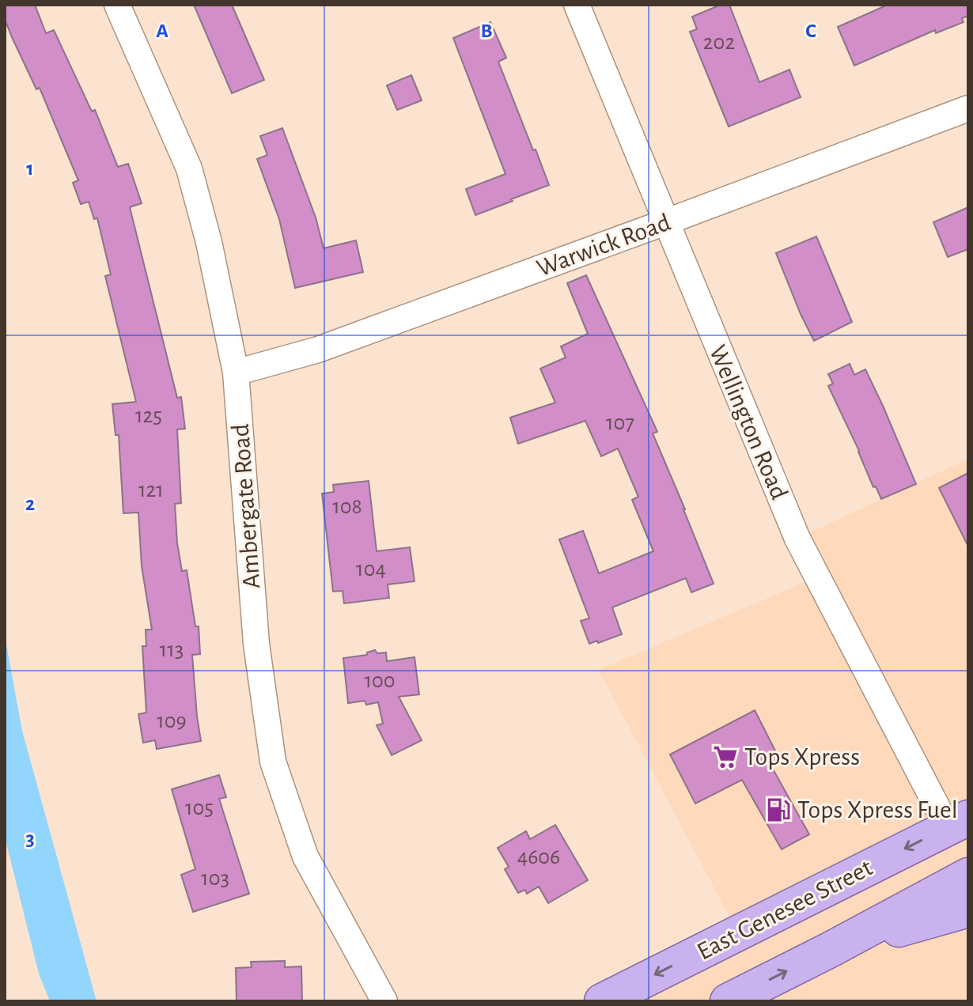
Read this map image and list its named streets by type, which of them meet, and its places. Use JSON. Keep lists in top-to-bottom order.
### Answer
{
  "streets": {
    "main road": ["East Genesee Street"],
    "street": ["Warwick Road", "Wellington Road", "Ambergate Road"]
  },
  "crossings": [
    ["Warwick Road", "Wellington Road"],
    ["Warwick Road", "Ambergate Road"],
    ["Wellington Road", "East Genesee Street"]
  ],
  "places": {
    "supermarket": ["Tops Xpress"],
    "fuel station": ["Tops Xpress Fuel"]
  },
  "house_numbers": [
    "202",
    "125",
    "107",
    "121",
    "108",
    "104",
    "113",
    "100",
    "109",
    "105",
    "4606",
    "103"
  ],
  "grid": {
    "columns": ["A", "B", "C"],
    "rows": ["1", "2", "3"]
  }
}
